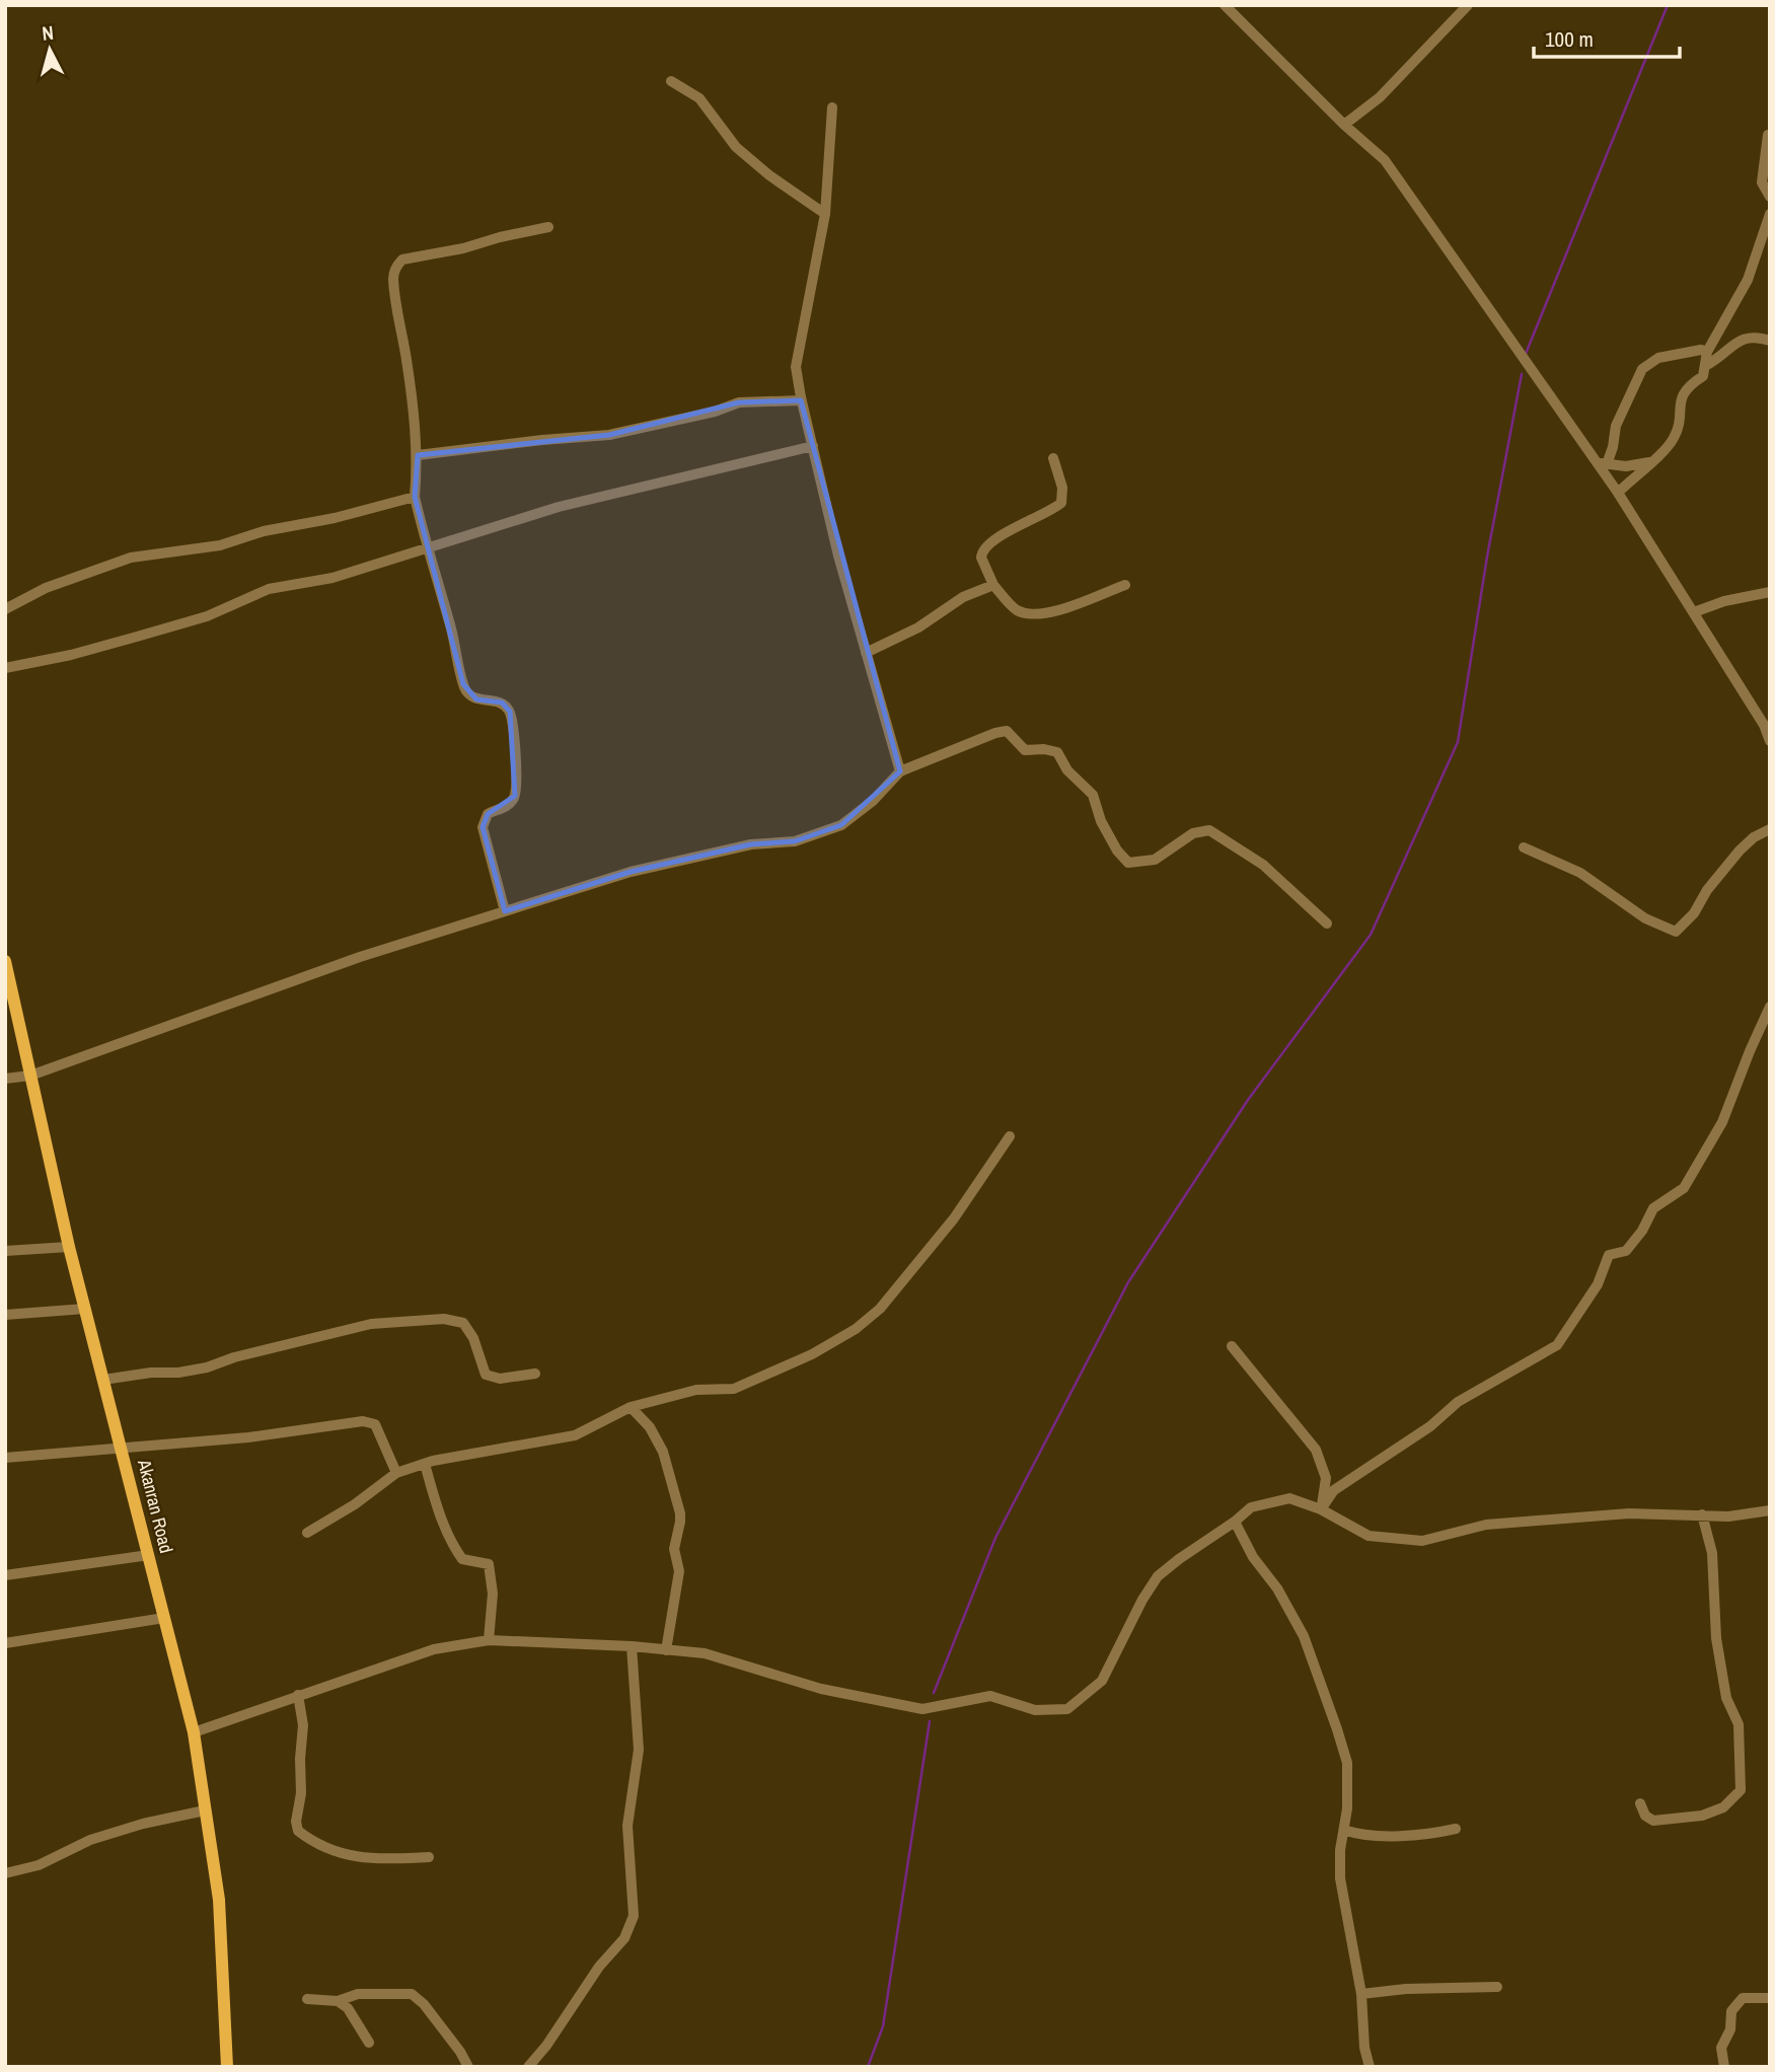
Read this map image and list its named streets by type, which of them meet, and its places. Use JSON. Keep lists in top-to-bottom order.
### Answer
{
  "streets": {
    "main road": ["Akanran Road"]
  },
  "scale_bar": "100 m",
  "north": "top"
}
